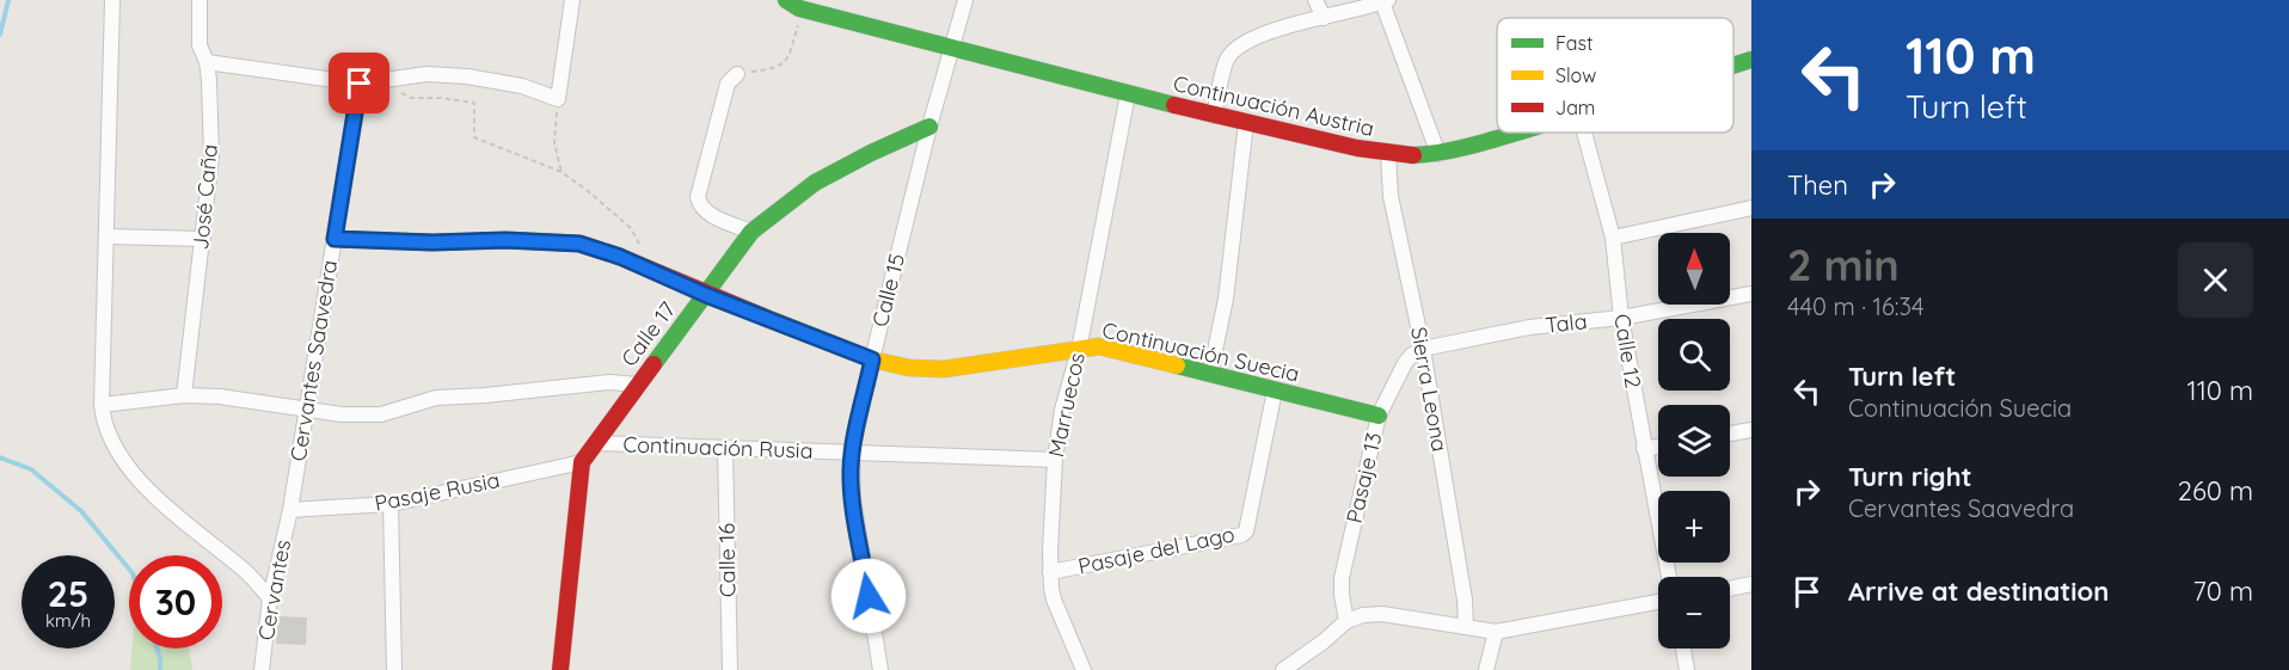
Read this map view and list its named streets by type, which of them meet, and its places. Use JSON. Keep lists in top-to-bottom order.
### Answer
{
  "streets": {
    "street": [
      "Continuación Austria",
      "José Caña",
      "Calle 15",
      "Tala",
      "Calle 17",
      "Calle 12",
      "Continuación Suecia",
      "Cervantes Saavedra",
      "Sierra Leona",
      "Marruecos",
      "Continuación Rusia",
      "Pasaje 13",
      "Pasaje Rusia",
      "Pasaje del Lago",
      "Calle 16",
      "Cervantes"
    ]
  },
  "crossings": [
    ["Continuación Austria", "Calle 15"],
    ["Continuación Austria", "Sierra Leona"],
    ["Continuación Austria", "Marruecos"],
    ["Calle 15", "Calle 17"],
    ["Calle 15", "Continuación Suecia"],
    ["Calle 15", "Continuación Rusia"],
    ["Tala", "Calle 12"],
    ["Tala", "Sierra Leona"],
    ["Tala", "Pasaje 13"],
    ["Calle 17", "Continuación Suecia"],
    ["Calle 17", "Continuación Rusia"],
    ["Calle 17", "Pasaje Rusia"],
    ["Continuación Suecia", "Cervantes Saavedra"],
    ["Continuación Suecia", "Marruecos"],
    ["Continuación Suecia", "Pasaje 13"],
    ["Continuación Suecia", "Pasaje del Lago"],
    ["Cervantes Saavedra", "Pasaje Rusia"],
    ["Cervantes Saavedra", "Cervantes"],
    ["Sierra Leona", "Pasaje 13"],
    ["Marruecos", "Continuación Rusia"],
    ["Marruecos", "Pasaje del Lago"],
    ["Continuación Rusia", "Calle 16"],
    ["Pasaje Rusia", "Cervantes"]
  ],
  "legend": ["Fast", "Slow", "Jam"],
  "north": "top",
  "page": {
    "turn": ["110 m", "Turn left"],
    "then": "Then",
    "heading": ["2 min", "440 m · 16:34"],
    "map_buttons": ["+", "−"],
    "list": [
      {
        "name": "Turn left",
        "note": "Continuación Suecia",
        "value": "110 m"
      },
      {
        "name": "Turn right",
        "note": "Cervantes Saavedra",
        "value": "260 m"
      },
      {
        "name": "Arrive at destination",
        "value": "70 m"
      }
    ],
    "speed": "25 km/h",
    "limit": "30"
  }
}
